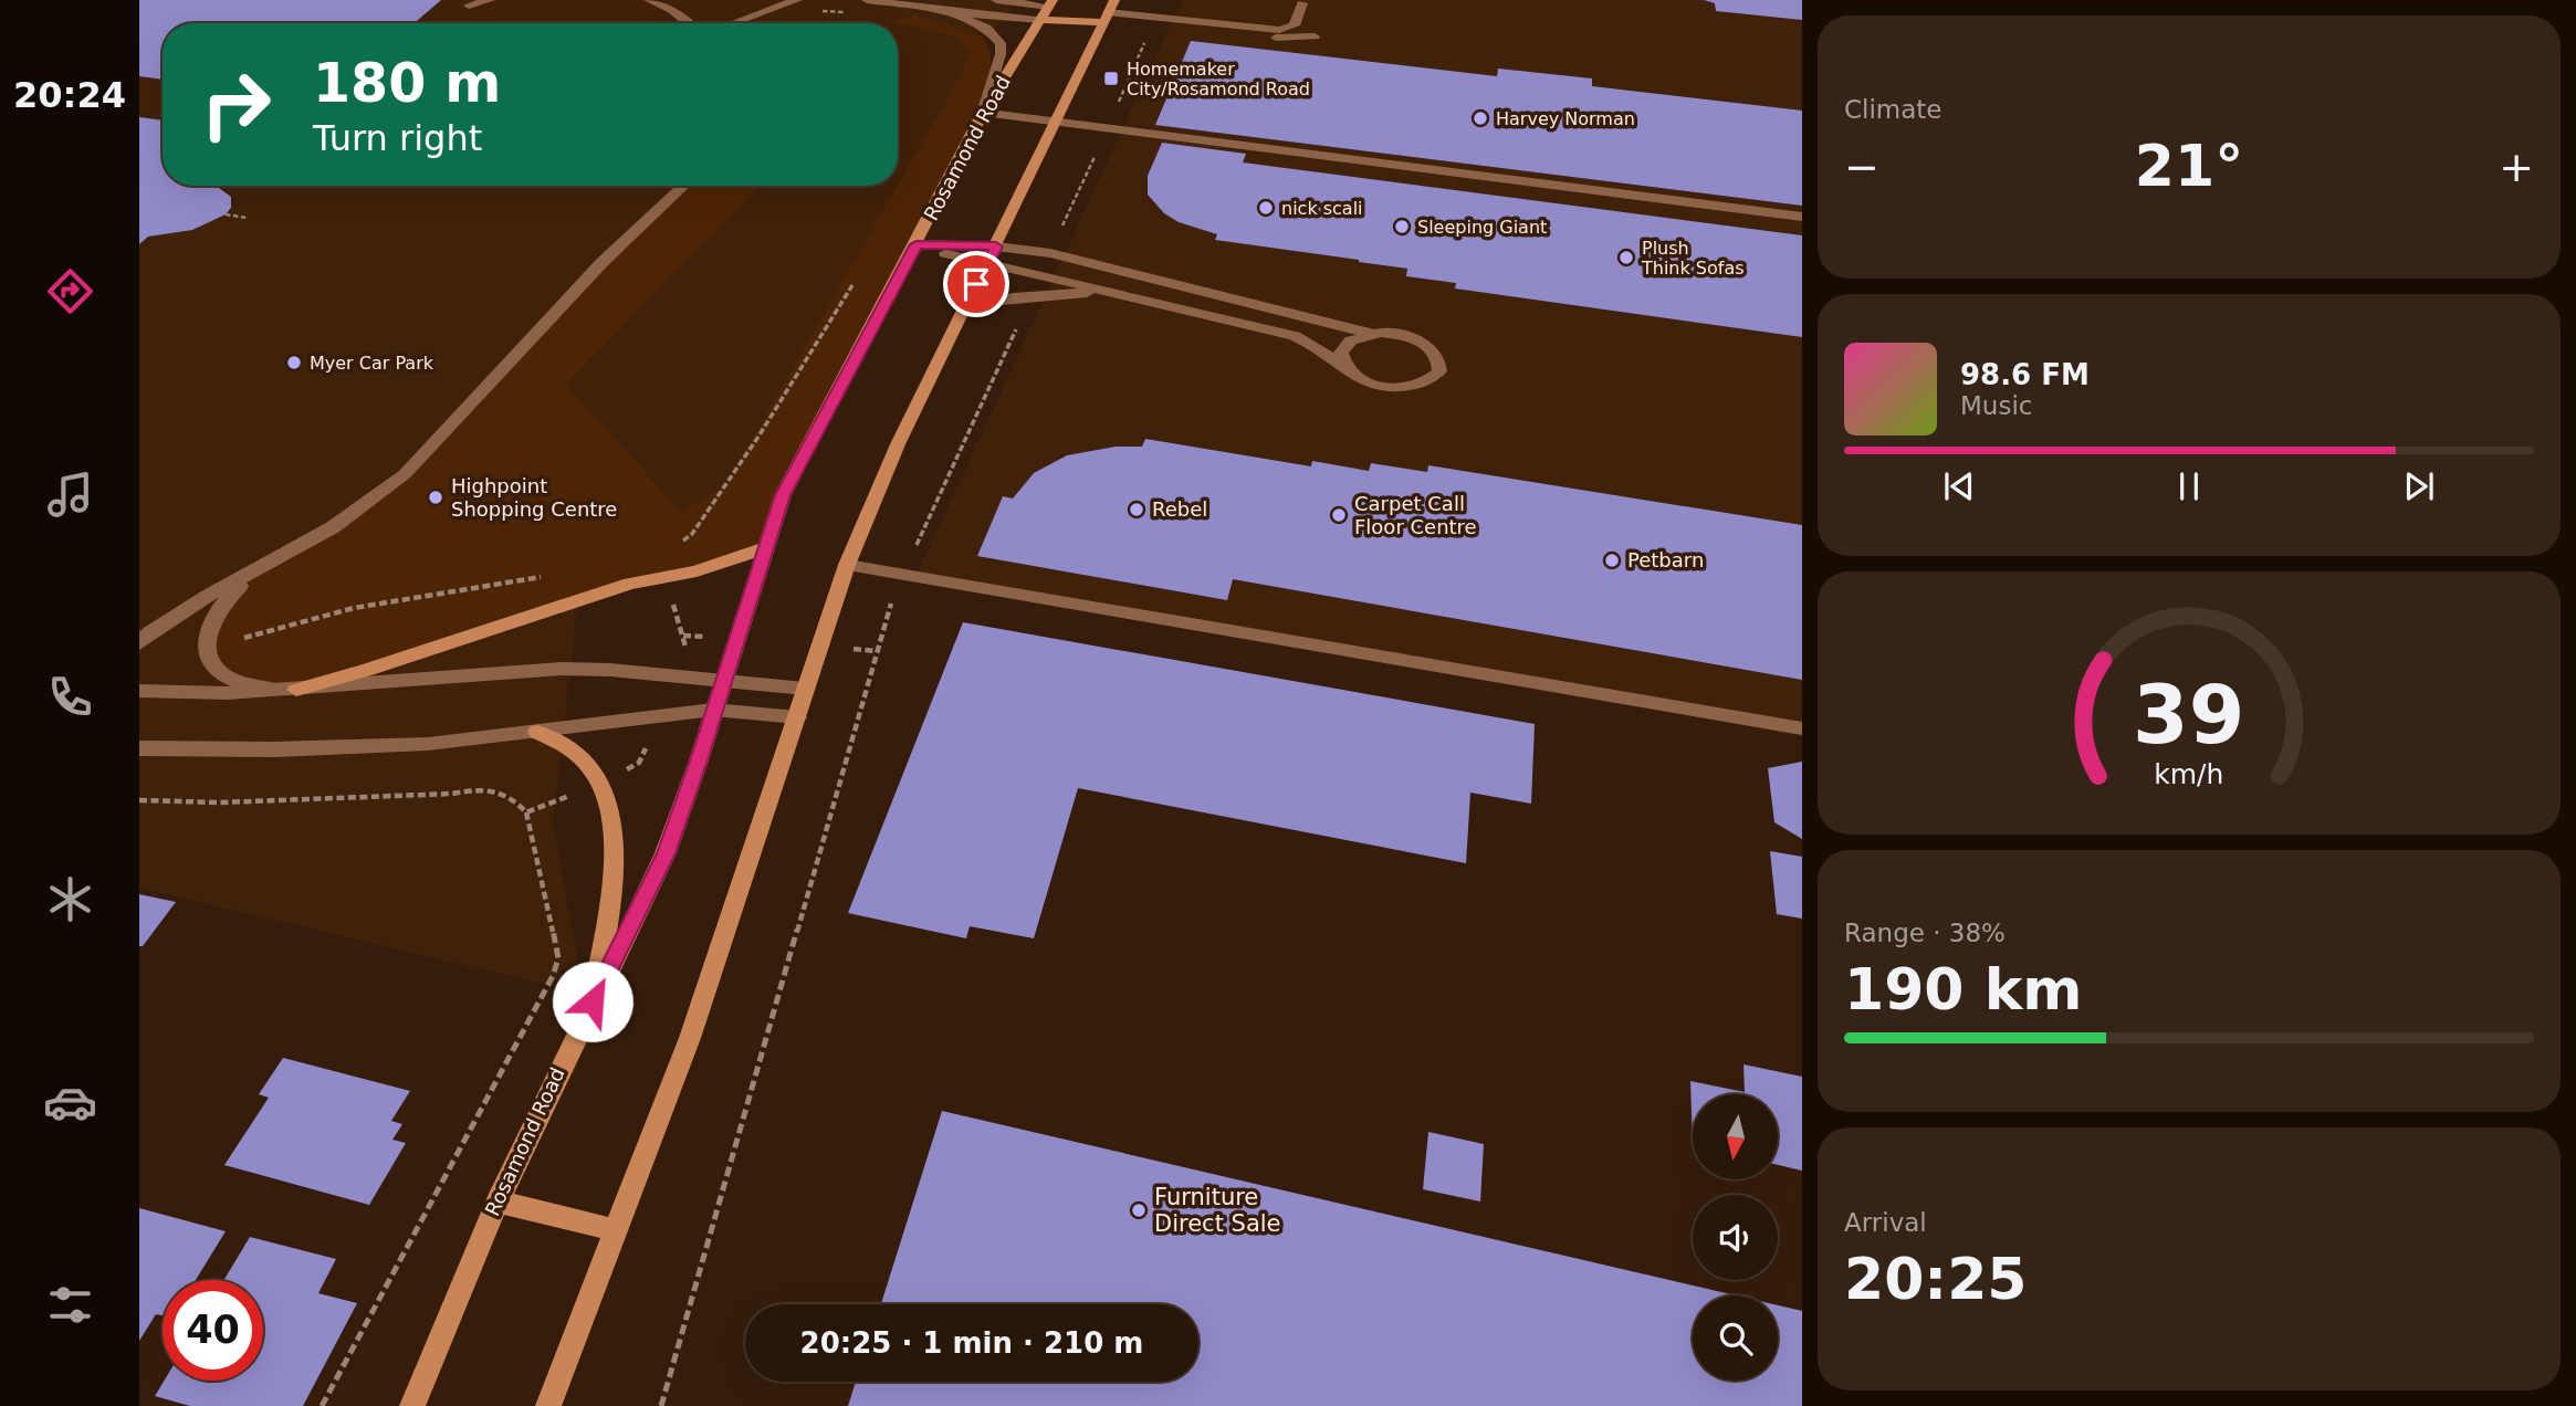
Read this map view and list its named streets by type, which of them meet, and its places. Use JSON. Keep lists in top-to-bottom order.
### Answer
{
  "streets": {
    "street": ["Rosamond Road"]
  },
  "places": {
    "transit": ["Homemaker City/Rosamond Road"],
    "other": [
      "Harvey Norman",
      "nick scali",
      "Sleeping Giant",
      "Plush Think Sofas",
      "Myer Car Park",
      "Highpoint Shopping Centre",
      "Rebel",
      "Carpet Call Floor Centre",
      "Petbarn",
      "Furniture Direct Sale"
    ]
  },
  "north": "bottom",
  "page": {
    "tabs": "20:24",
    "tile": [
      "Climate",
      ["Range · 38%", "190 km"],
      ["Arrival", "20:25"]
    ],
    "turn": ["180 m", "Turn right"],
    "heat": ["−", "21°", "+"],
    "song": ["98.6 FM", "Music"],
    "limit": "40",
    "trip": "20:25 · 1 min · 210 m",
    "gauge": ["39", "km/h"]
  }
}
